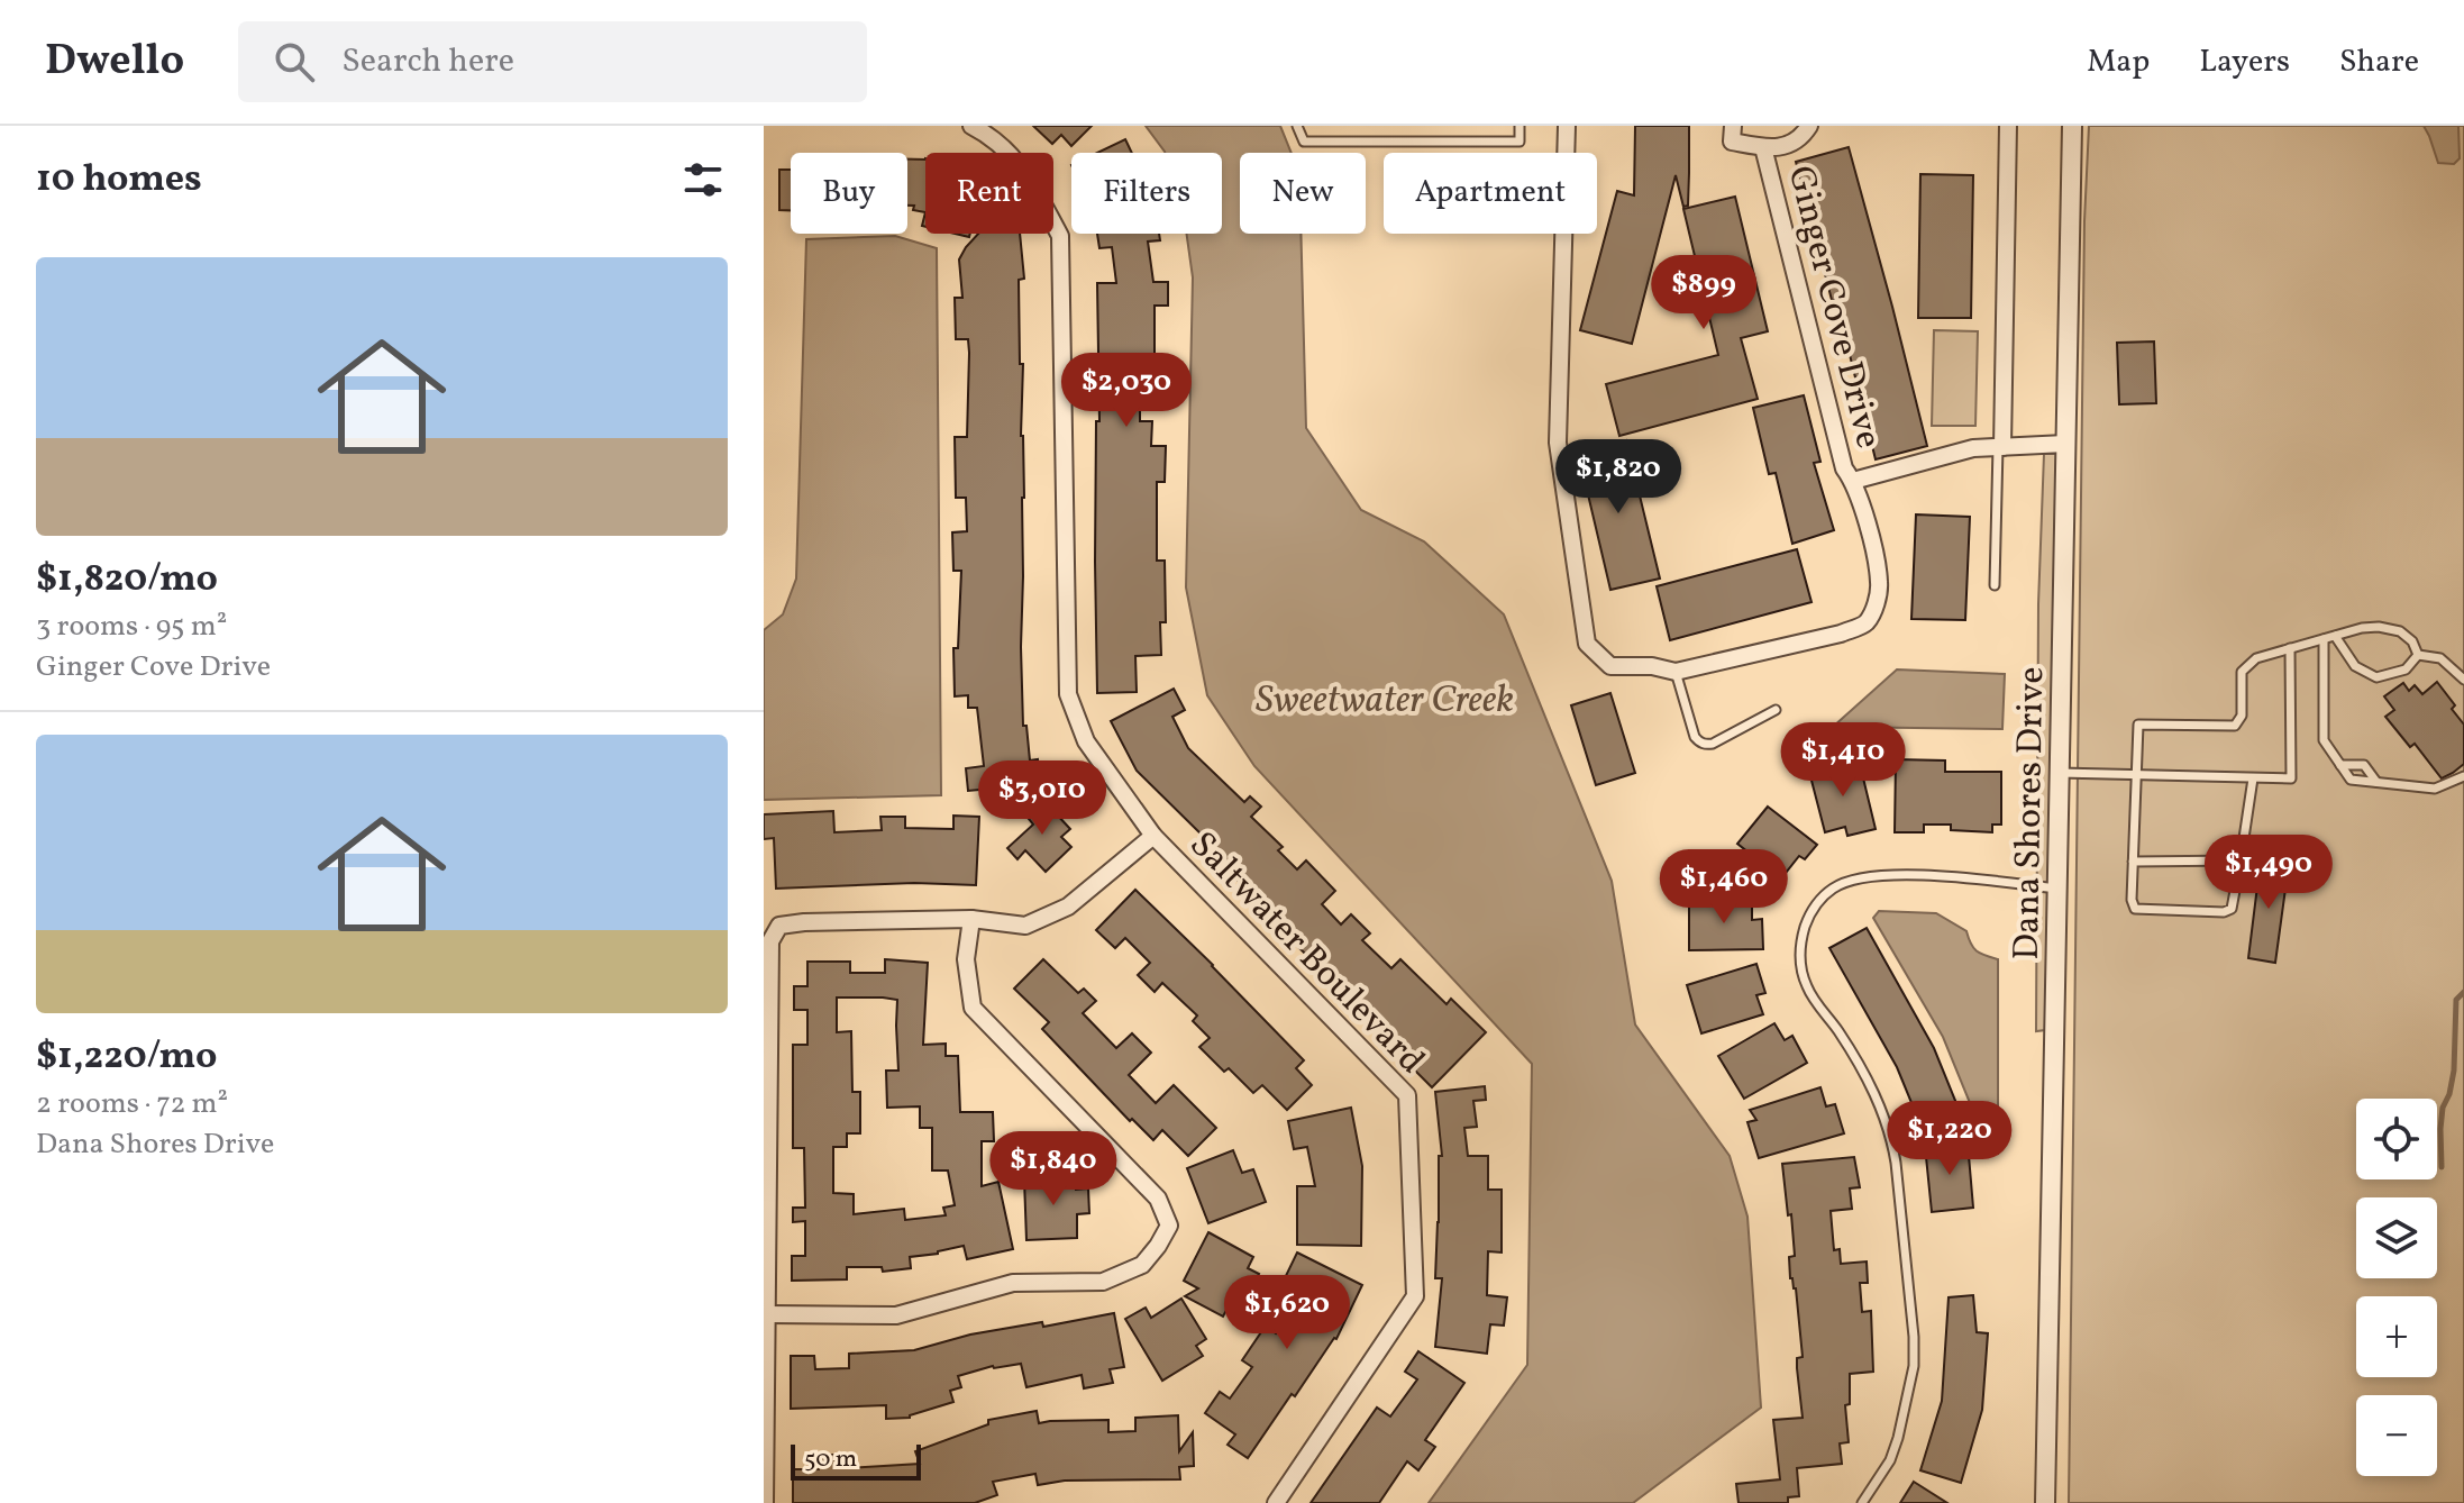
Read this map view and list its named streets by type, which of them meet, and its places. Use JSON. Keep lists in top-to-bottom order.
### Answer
{
  "streets": {
    "street": ["Ginger Cove Drive", "Dana Shores Drive", "Saltwater Boulevard"]
  },
  "crossings": [
    ["Ginger Cove Drive", "Dana Shores Drive"]
  ],
  "water": ["Sweetwater Creek"],
  "scale_bar": "50 m",
  "page": {
    "header": "Dwello",
    "search": "Search here",
    "nav": ["Map", "Layers", "Share"],
    "heading": "10 homes",
    "chip": [
      "Buy",
      "Rent",
      "Filters",
      "New",
      "Apartment"
    ],
    "list": [
      {
        "name": "$1,820/mo",
        "note": "3 rooms · 95 m² · Ginger Cove Drive"
      },
      {
        "name": "$1,220/mo",
        "note": "2 rooms · 72 m² · Dana Shores Drive"
      }
    ],
    "price": [
      "$899",
      "$2,030",
      "$1,820",
      "$1,410",
      "$3,010",
      "$1,490",
      "$1,460",
      "$1,220",
      "$1,840",
      "$1,620"
    ],
    "map_buttons": ["+", "−"],
    "scale": "50 m"
  }
}
